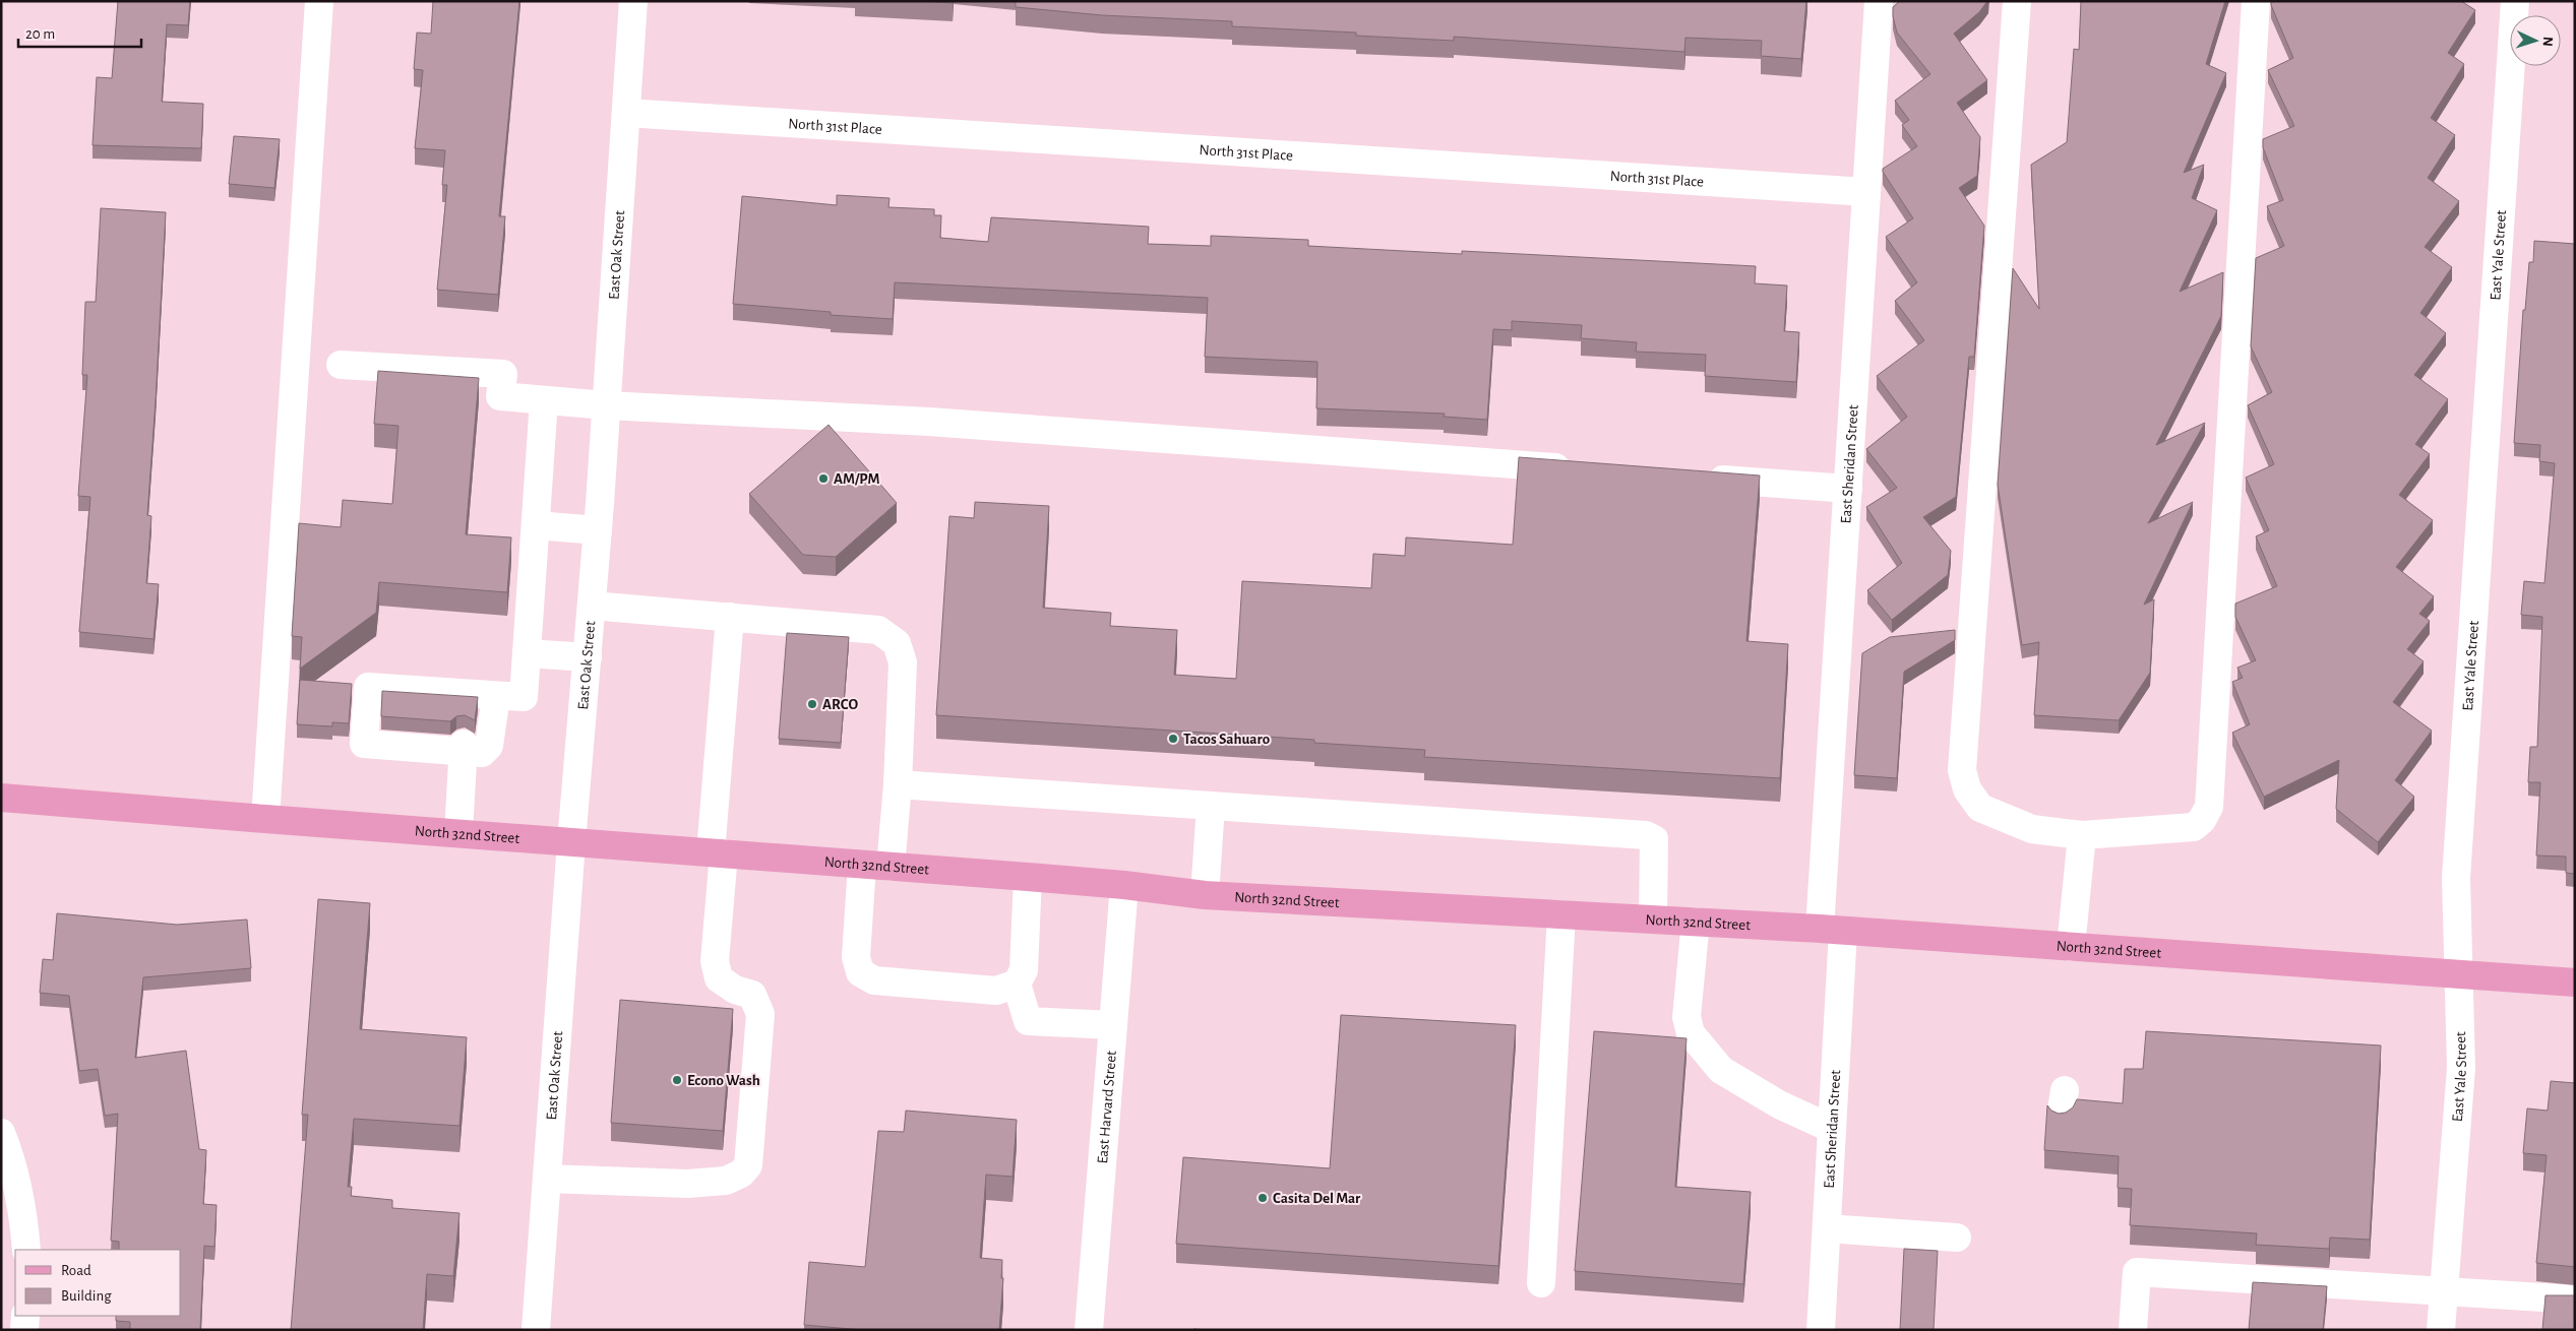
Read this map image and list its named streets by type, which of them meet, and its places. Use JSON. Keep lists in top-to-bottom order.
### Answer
{
  "streets": {
    "main road": ["North 32nd Street"],
    "street": [
      "North 31st Place",
      "East Oak Street",
      "East Yale Street",
      "East Sheridan Street",
      "East Harvard Street"
    ]
  },
  "crossings": [
    ["North 31st Place", "East Oak Street"],
    ["North 31st Place", "East Sheridan Street"],
    ["East Oak Street", "North 32nd Street"],
    ["East Yale Street", "North 32nd Street"],
    ["East Sheridan Street", "North 32nd Street"],
    ["North 32nd Street", "East Harvard Street"]
  ],
  "places": [
    "AM/PM",
    "ARCO",
    "Tacos Sahuaro",
    "Econo Wash",
    "Casita Del Mar"
  ],
  "legend": ["Road", "Building"],
  "scale_bar": "20 m",
  "north": "right"
}
